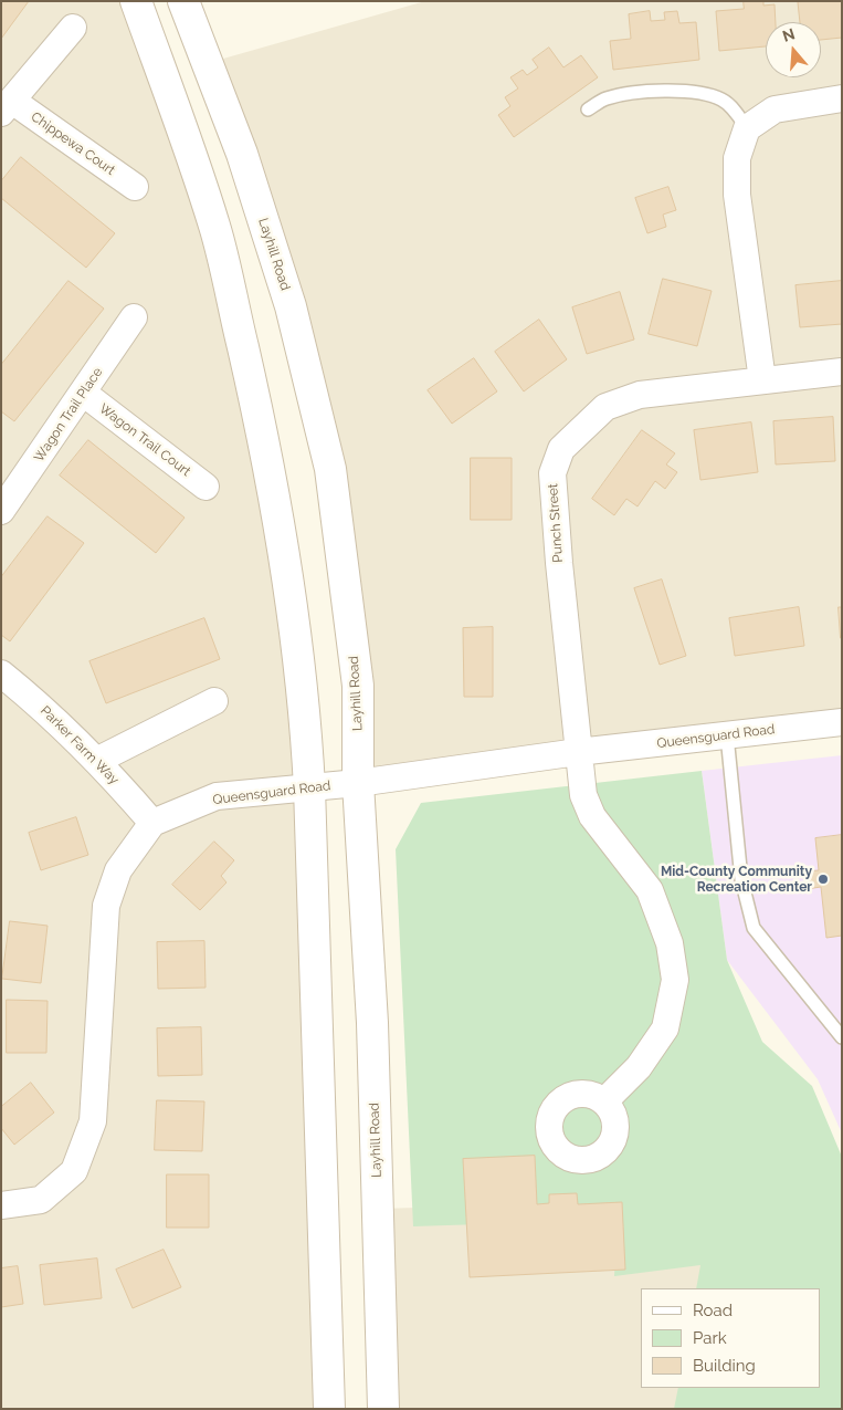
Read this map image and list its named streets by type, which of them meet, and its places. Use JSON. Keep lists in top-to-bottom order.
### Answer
{
  "streets": {
    "main road": ["Layhill Road"],
    "street": [
      "Chippewa Court",
      "Wagon Trail Place",
      "Wagon Trail Court",
      "Punch Street",
      "Queensguard Road",
      "Parker Farm Way"
    ]
  },
  "crossings": [
    ["Layhill Road", "Queensguard Road"],
    ["Wagon Trail Place", "Wagon Trail Court"],
    ["Punch Street", "Queensguard Road"],
    ["Queensguard Road", "Parker Farm Way"]
  ],
  "places": ["Mid-County Community Recreation Center"],
  "legend": ["Road", "Park", "Building"],
  "north": "top"
}
